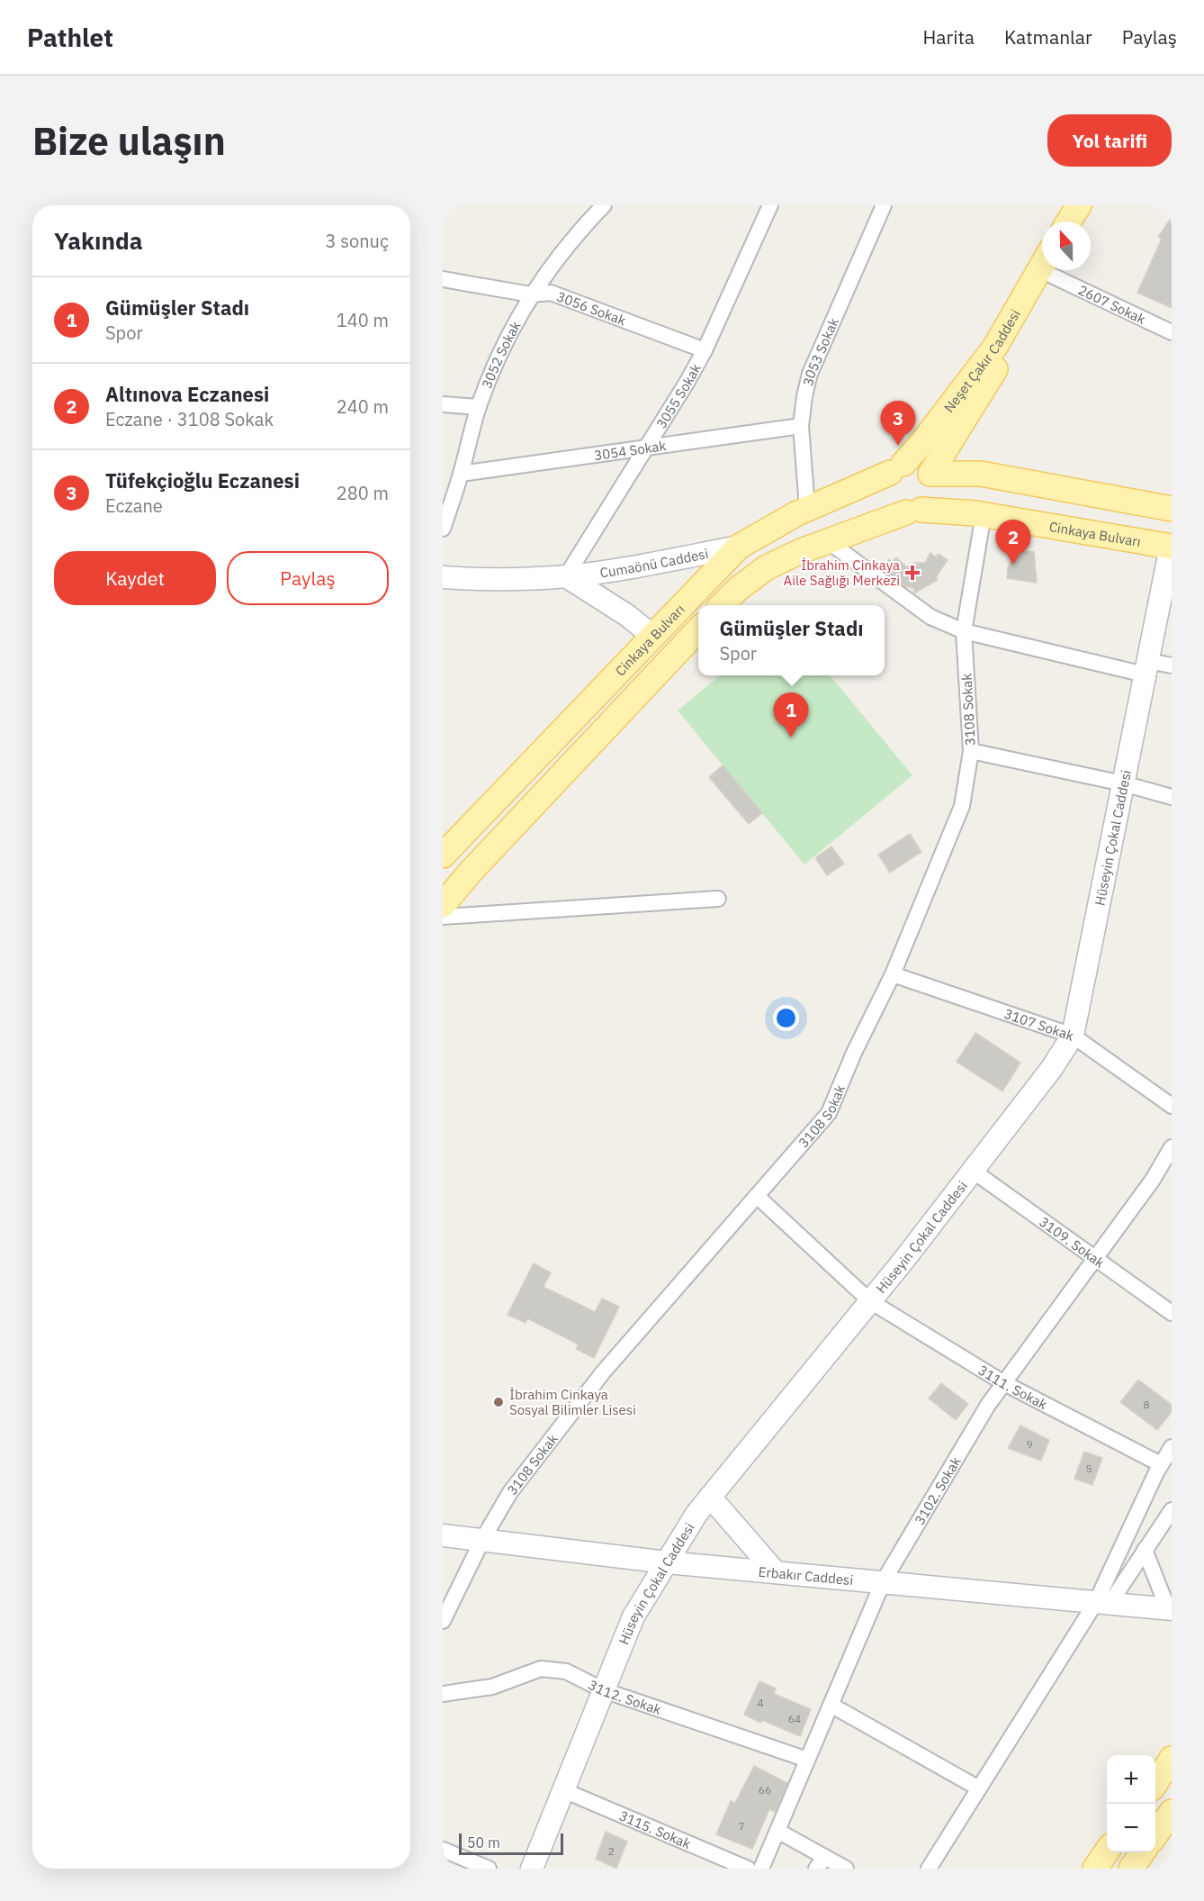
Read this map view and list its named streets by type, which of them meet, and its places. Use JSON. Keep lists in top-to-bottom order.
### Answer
{
  "streets": {
    "main road": ["Neşet Çakır Caddesi", "Cinkaya Bulvarı"],
    "street": [
      "2607 Sokak",
      "3056 Sokak",
      "3053 Sokak",
      "3052 Sokak",
      "3055 Sokak",
      "3054 Sokak",
      "Cumaönü Caddesi",
      "3108 Sokak",
      "Hüseyin Çokal Caddesi",
      "3107 Sokak",
      "3109. Sokak",
      "3111. Sokak",
      "3102. Sokak",
      "Erbakır Caddesi",
      "3112. Sokak",
      "3115. Sokak"
    ]
  },
  "crossings": [
    ["3056 Sokak", "3052 Sokak"],
    ["3056 Sokak", "3055 Sokak"],
    ["3053 Sokak", "3054 Sokak"],
    ["3053 Sokak", "Cinkaya Bulvarı"],
    ["3052 Sokak", "3054 Sokak"],
    ["Neşet Çakır Caddesi", "Cinkaya Bulvarı"],
    ["3055 Sokak", "3054 Sokak"],
    ["3055 Sokak", "Cumaönü Caddesi"],
    ["Cinkaya Bulvarı", "Cumaönü Caddesi"],
    ["Cinkaya Bulvarı", "3108 Sokak"],
    ["Cinkaya Bulvarı", "Hüseyin Çokal Caddesi"],
    ["3108 Sokak", "3107 Sokak"],
    ["3108 Sokak", "3111. Sokak"],
    ["3108 Sokak", "Erbakır Caddesi"],
    ["Hüseyin Çokal Caddesi", "3107 Sokak"],
    ["Hüseyin Çokal Caddesi", "3109. Sokak"],
    ["Hüseyin Çokal Caddesi", "3111. Sokak"],
    ["Hüseyin Çokal Caddesi", "Erbakır Caddesi"],
    ["Hüseyin Çokal Caddesi", "3112. Sokak"],
    ["Hüseyin Çokal Caddesi", "3115. Sokak"],
    ["3109. Sokak", "3102. Sokak"],
    ["3111. Sokak", "3102. Sokak"],
    ["3102. Sokak", "Erbakır Caddesi"],
    ["3102. Sokak", "3112. Sokak"]
  ],
  "places": {
    "health": ["İbrahim Cinkaya Aile Sağlığı Merkezi"],
    "other": ["İbrahim Cinkaya Sosyal Bilimler Lisesi"]
  },
  "house_numbers": [
    "8",
    "9",
    "5",
    "4",
    "64",
    "66",
    "7",
    "2"
  ],
  "scale_bar": "50 m",
  "north": "top",
  "page": {
    "header": "Pathlet",
    "nav": ["Harita", "Katmanlar", "Paylaş"],
    "buttons": [
      "Yol tarifi",
      ["Kaydet", "Paylaş"]
    ],
    "title": "Bize ulaşın",
    "heading": ["Yakında", "3 sonuç"],
    "list": [
      {
        "mark": "1",
        "name": "Gümüşler Stadı",
        "note": "Spor",
        "value": "140 m"
      },
      {
        "mark": "2",
        "name": "Altınova Eczanesi",
        "note": "Eczane · 3108 Sokak",
        "value": "240 m"
      },
      {
        "mark": "3",
        "name": "Tüfekçioğlu Eczanesi",
        "note": "Eczane",
        "value": "280 m"
      }
    ],
    "pins": ["3", "2", "1"],
    "popup": ["Gümüşler Stadı", "Spor"],
    "map_buttons": ["+", "−"],
    "scale": "50 m"
  }
}
